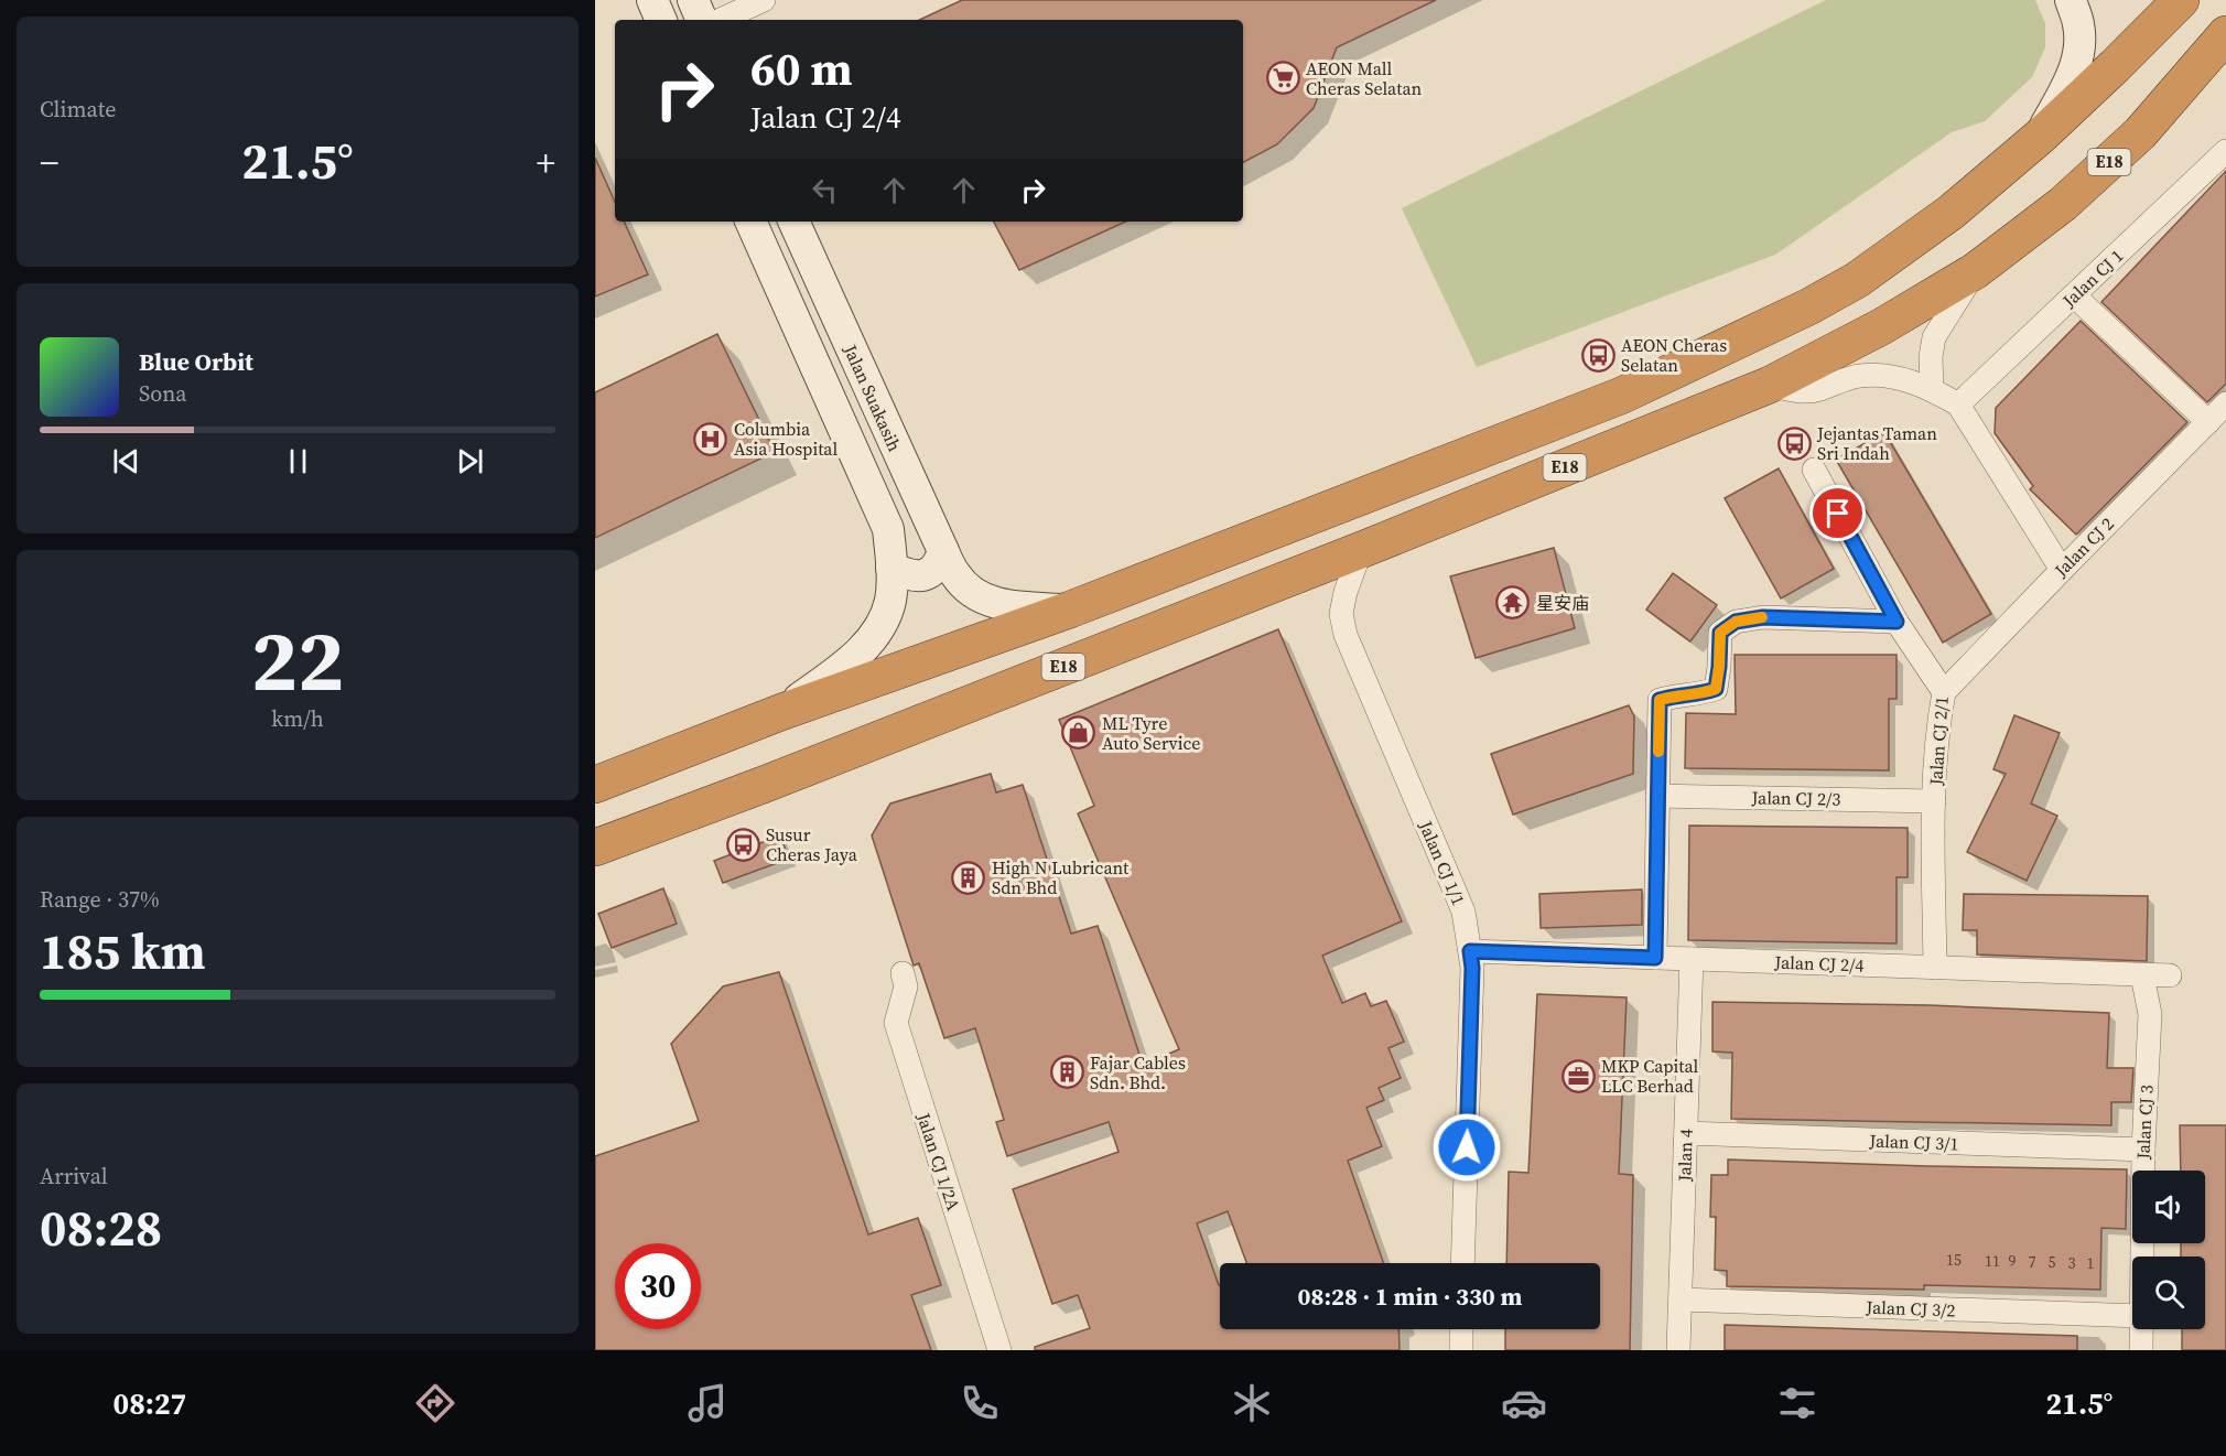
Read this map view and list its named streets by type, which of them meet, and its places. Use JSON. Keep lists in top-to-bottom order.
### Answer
{
  "streets": {
    "highway": ["E18"],
    "main road": ["Jalan Suakasih"],
    "street": [
      "Jalan CJ 1",
      "Jalan CJ 2",
      "Jalan CJ 2/1",
      "Jalan CJ 2/3",
      "Jalan CJ 1/1",
      "Jalan CJ 2/4",
      "Jalan CJ 3",
      "Jalan CJ 3/1",
      "Jalan 4",
      "Jalan CJ 1/2A",
      "Jalan CJ 3/2"
    ]
  },
  "crossings": [
    ["E18", "Jalan CJ 1/1"],
    ["Jalan CJ 2", "Jalan CJ 2/1"],
    ["Jalan CJ 2/1", "Jalan CJ 2/3"],
    ["Jalan CJ 2/1", "Jalan CJ 2/4"],
    ["Jalan CJ 1/1", "Jalan CJ 2/4"],
    ["Jalan CJ 2/4", "Jalan CJ 3"],
    ["Jalan CJ 2/4", "Jalan 4"],
    ["Jalan CJ 3", "Jalan CJ 3/1"],
    ["Jalan CJ 3/1", "Jalan 4"],
    ["Jalan 4", "Jalan CJ 3/2"]
  ],
  "places": {
    "supermarket": ["AEON Mall Cheras Selatan"],
    "bus stop": ["AEON Cheras Selatan", "Jejantas Taman Sri Indah", "Susur Cheras Jaya"],
    "hospital": ["Columbia Asia Hospital"],
    "temple": ["星安庙"],
    "shop": ["ML Tyre Auto Service"],
    "building": ["High N Lubricant Sdn Bhd", "Fajar Cables Sdn. Bhd."],
    "office": ["MKP Capital LLC Berhad"]
  },
  "house_numbers": [
    "15",
    "11",
    "9",
    "7",
    "5",
    "3",
    "1"
  ],
  "page": {
    "tile": [
      "Climate",
      ["22", "km/h"],
      ["Range · 37%", "185 km"],
      ["Arrival", "08:28"]
    ],
    "turn": ["60 m", "Jalan CJ 2/4"],
    "heat": ["−", "21.5°", "+"],
    "song": ["Blue Orbit", "Sona"],
    "limit": "30",
    "trip": "08:28 · 1 min · 330 m",
    "tabs": ["08:27", "21.5°"]
  }
}
